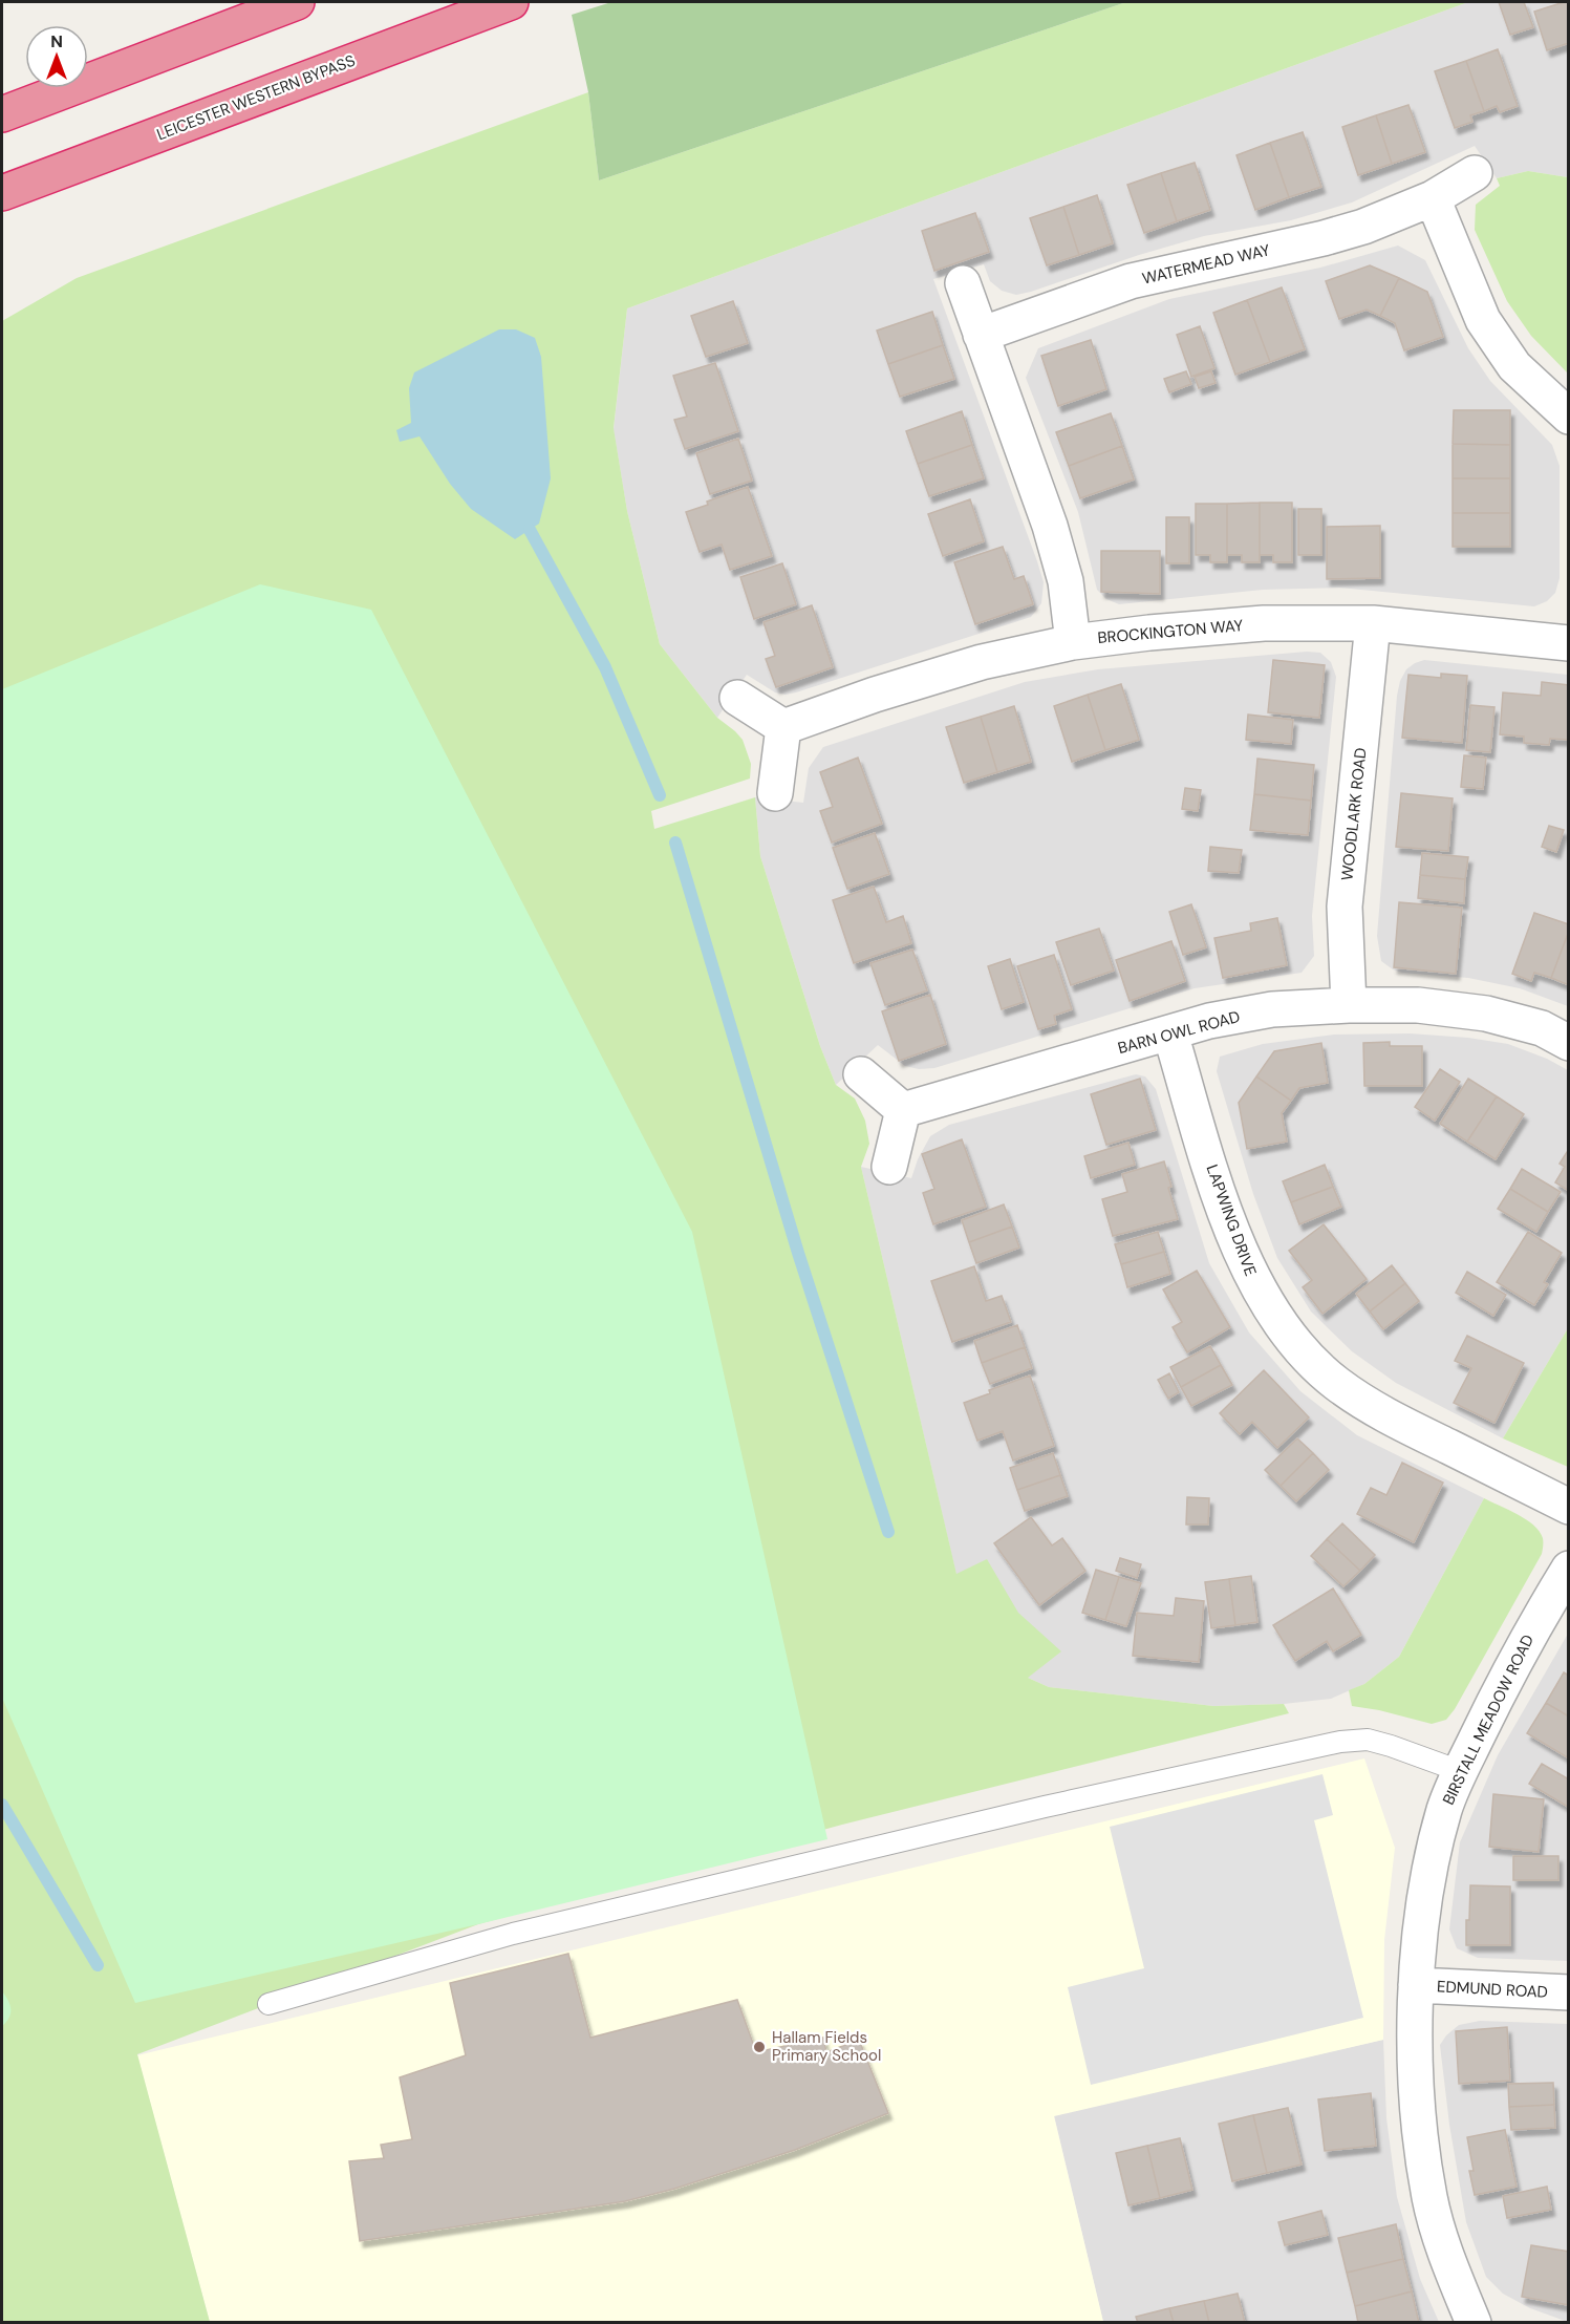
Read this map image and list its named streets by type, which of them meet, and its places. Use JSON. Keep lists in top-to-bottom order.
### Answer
{
  "streets": {
    "highway": ["LEICESTER WESTERN BYPASS"],
    "street": [
      "WATERMEAD WAY",
      "BROCKINGTON WAY",
      "WOODLARK ROAD",
      "BARN OWL ROAD",
      "LAPWING DRIVE",
      "BIRSTALL MEADOW ROAD",
      "EDMUND ROAD"
    ]
  },
  "crossings": [
    ["BROCKINGTON WAY", "WOODLARK ROAD"],
    ["WOODLARK ROAD", "BARN OWL ROAD"],
    ["BARN OWL ROAD", "LAPWING DRIVE"],
    ["BIRSTALL MEADOW ROAD", "EDMUND ROAD"]
  ],
  "places": ["Hallam Fields Primary School"],
  "north": "top"
}
